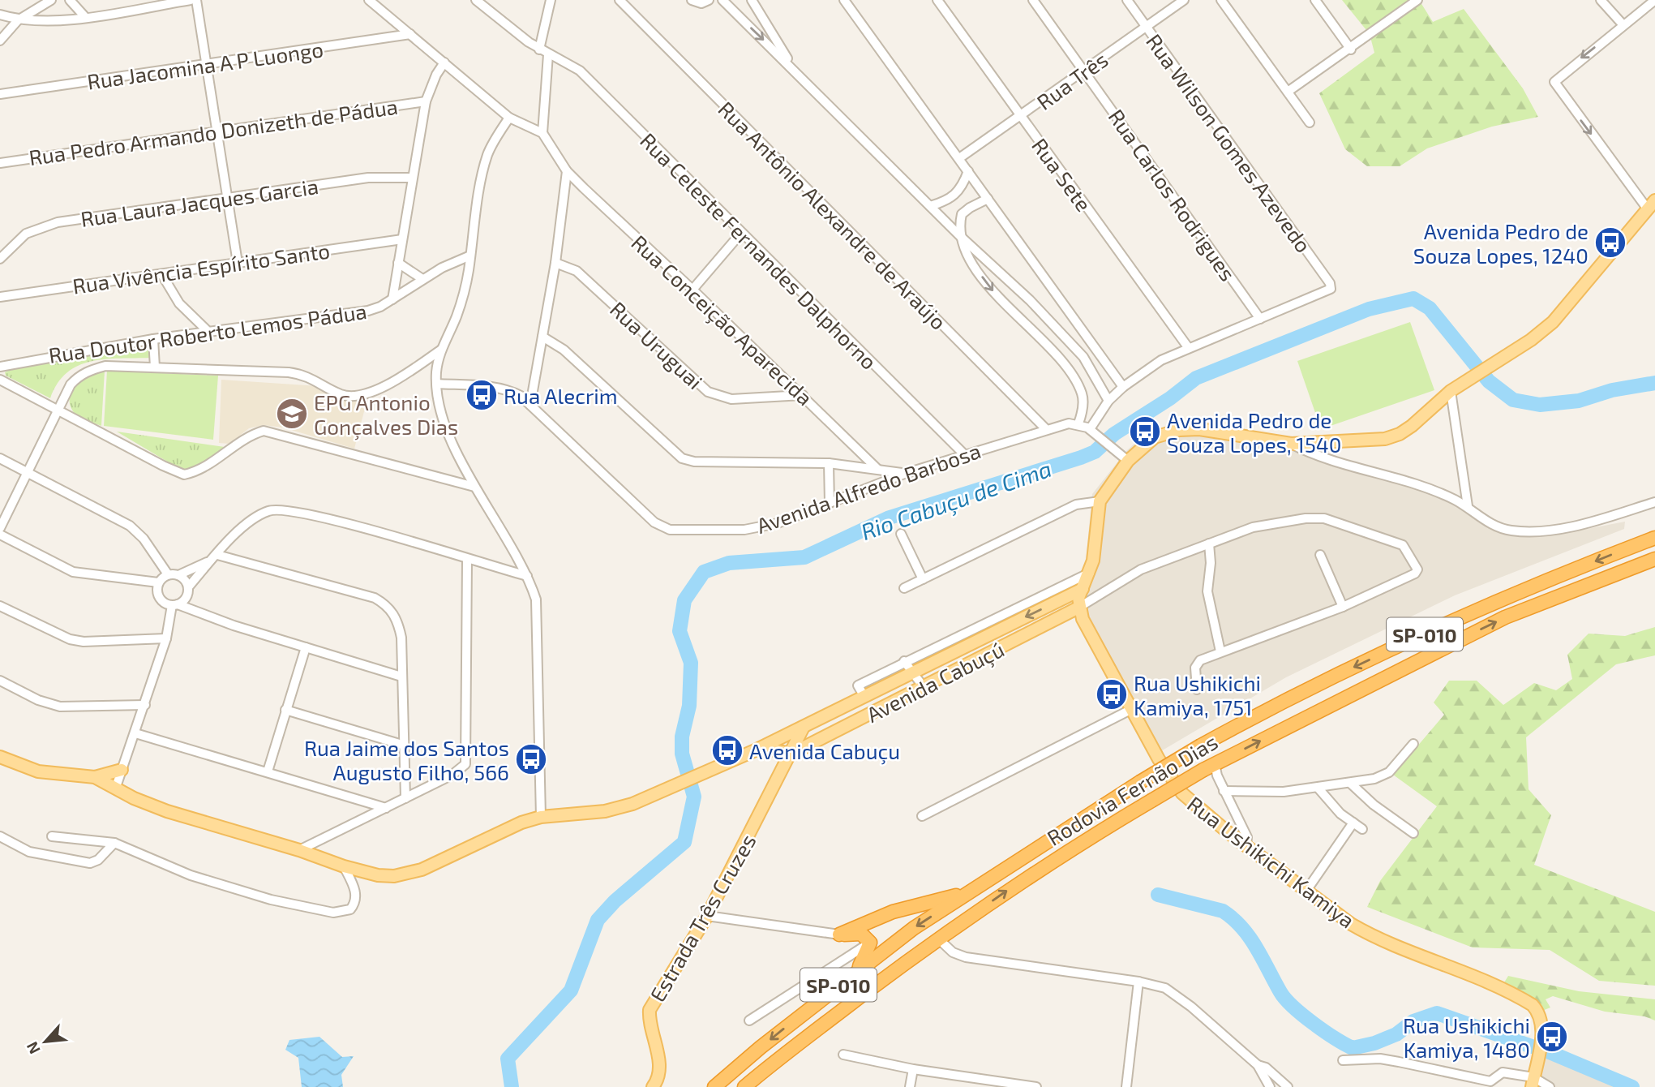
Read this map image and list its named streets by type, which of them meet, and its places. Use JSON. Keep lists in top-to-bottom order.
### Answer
{
  "streets": {
    "highway": ["SP-010", "Rodovia Fernão Dias"],
    "main road": ["Avenida Cabuçú", "Rua Ushikichi Kamiya", "Estrada Três Cruzes"],
    "street": [
      "Rua Jacomina A P Luongo",
      "Rua Três",
      "Rua Pedro Armando Donizeth de Pádua",
      "Rua Wilson Gomes Azevedo",
      "Rua Sete",
      "Rua Carlos Rodrigues",
      "Rua Laura Jacques Garcia",
      "Rua Antônio Alexandre de Araújo",
      "Rua Celeste Fernandes Dalphorno",
      "Rua Vivência Espírito Santo",
      "Rua Conceição Aparecida",
      "Rua Doutor Roberto Lemos Pádua",
      "Rua Uruguai",
      "Avenida Alfredo Barbosa"
    ]
  },
  "crossings": [
    ["Rua Três", "Rua Wilson Gomes Azevedo"],
    ["Rua Três", "Rua Sete"],
    ["Rua Três", "Rua Carlos Rodrigues"],
    ["Rua Wilson Gomes Azevedo", "Rua Carlos Rodrigues"],
    ["Rua Antônio Alexandre de Araújo", "Avenida Alfredo Barbosa"],
    ["Rua Celeste Fernandes Dalphorno", "Avenida Alfredo Barbosa"],
    ["Rua Conceição Aparecida", "Rua Uruguai"],
    ["Avenida Cabuçú", "Rua Ushikichi Kamiya"],
    ["Avenida Cabuçú", "Estrada Três Cruzes"]
  ],
  "water": ["Rio Cabuçu de Cima"],
  "places": {
    "bus stop": [
      "Avenida Pedro de Souza Lopes, 1240",
      "Rua Alecrim",
      "Avenida Pedro de Souza Lopes, 1540",
      "Rua Ushikichi Kamiya, 1751",
      "Avenida Cabuçu",
      "Rua Jaime dos Santos Augusto Filho, 566",
      "Rua Ushikichi Kamiya, 1480"
    ],
    "school or university": ["EPG Antonio Gonçalves Dias"]
  },
  "north": "bottom left"
}
